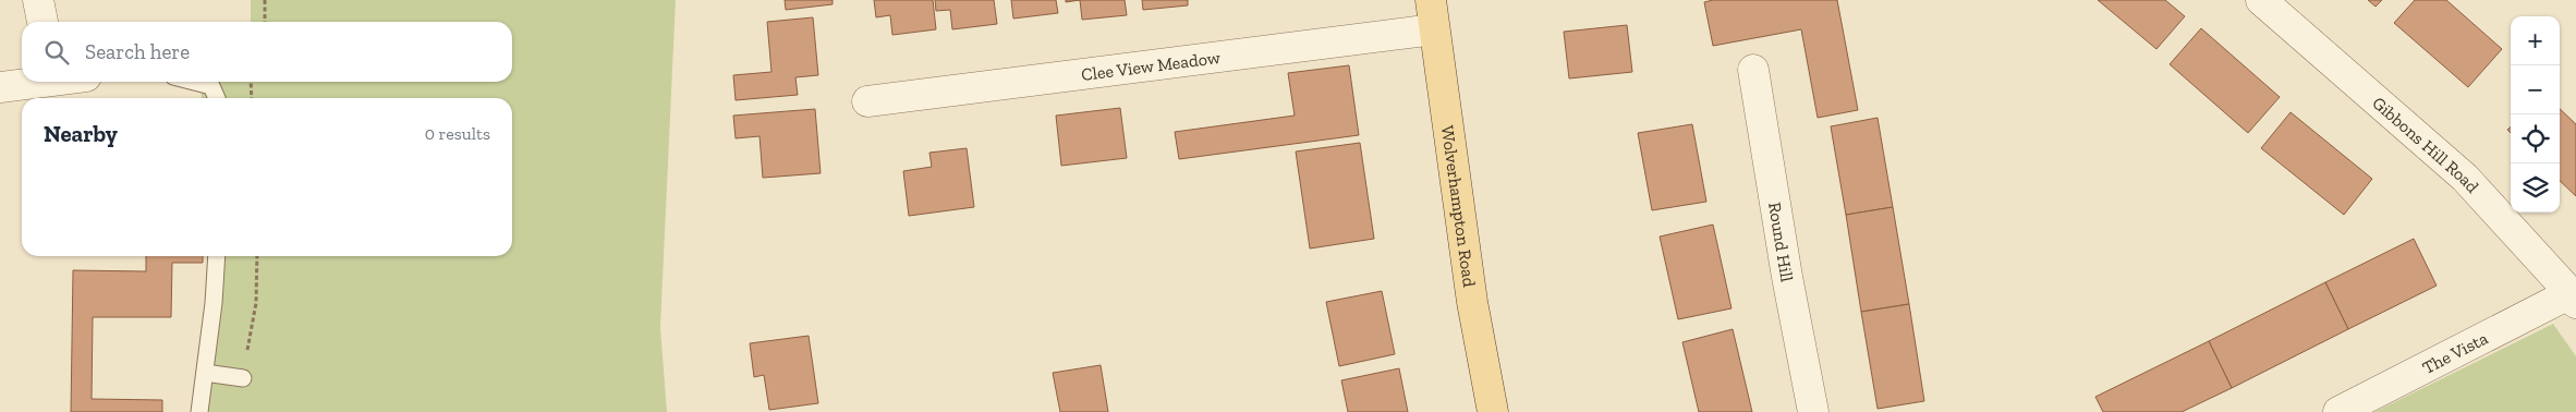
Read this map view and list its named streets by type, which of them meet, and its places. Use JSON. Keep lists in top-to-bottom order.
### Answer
{
  "streets": {
    "main road": ["Wolverhampton Road"],
    "street": [
      "Clee View Meadow",
      "Gibbons Hill Road",
      "Round Hill",
      "The Vista"
    ]
  },
  "crossings": [
    ["Clee View Meadow", "Wolverhampton Road"],
    ["Gibbons Hill Road", "The Vista"]
  ],
  "page": {
    "map_buttons": ["+", "−"],
    "search": "Search here",
    "heading": ["Nearby", "0 results"]
  }
}
